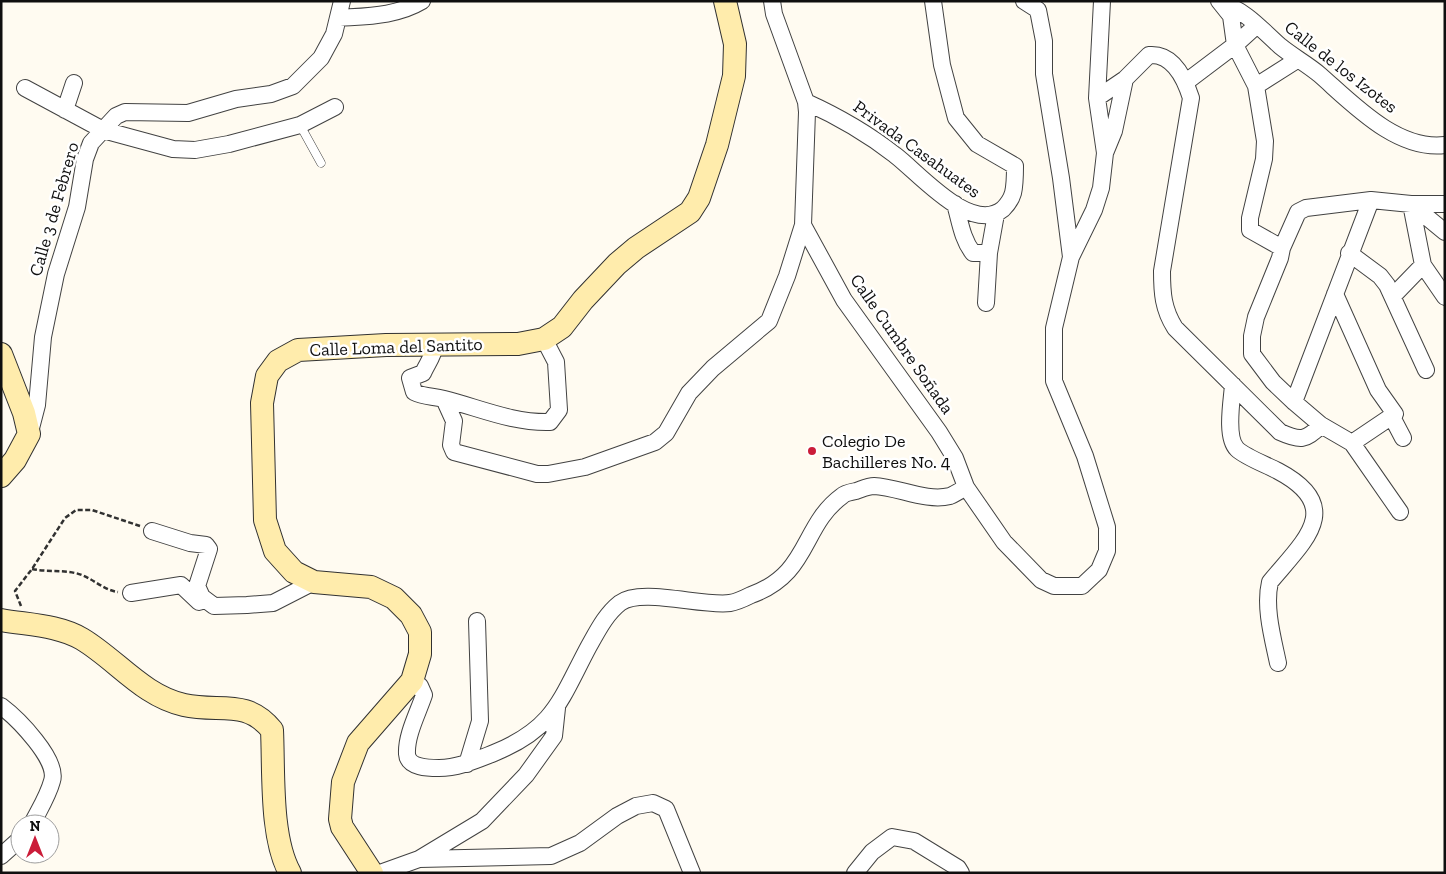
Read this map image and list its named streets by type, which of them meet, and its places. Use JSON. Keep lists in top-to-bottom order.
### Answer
{
  "streets": {
    "main road": ["Calle Loma del Santito"],
    "street": [
      "Calle de los Izotes",
      "Privada Casahuates",
      "Calle 3 de Febrero",
      "Calle Cumbre Soñada"
    ]
  },
  "places": ["Colegio De Bachilleres No. 4"],
  "north": "top"
}
